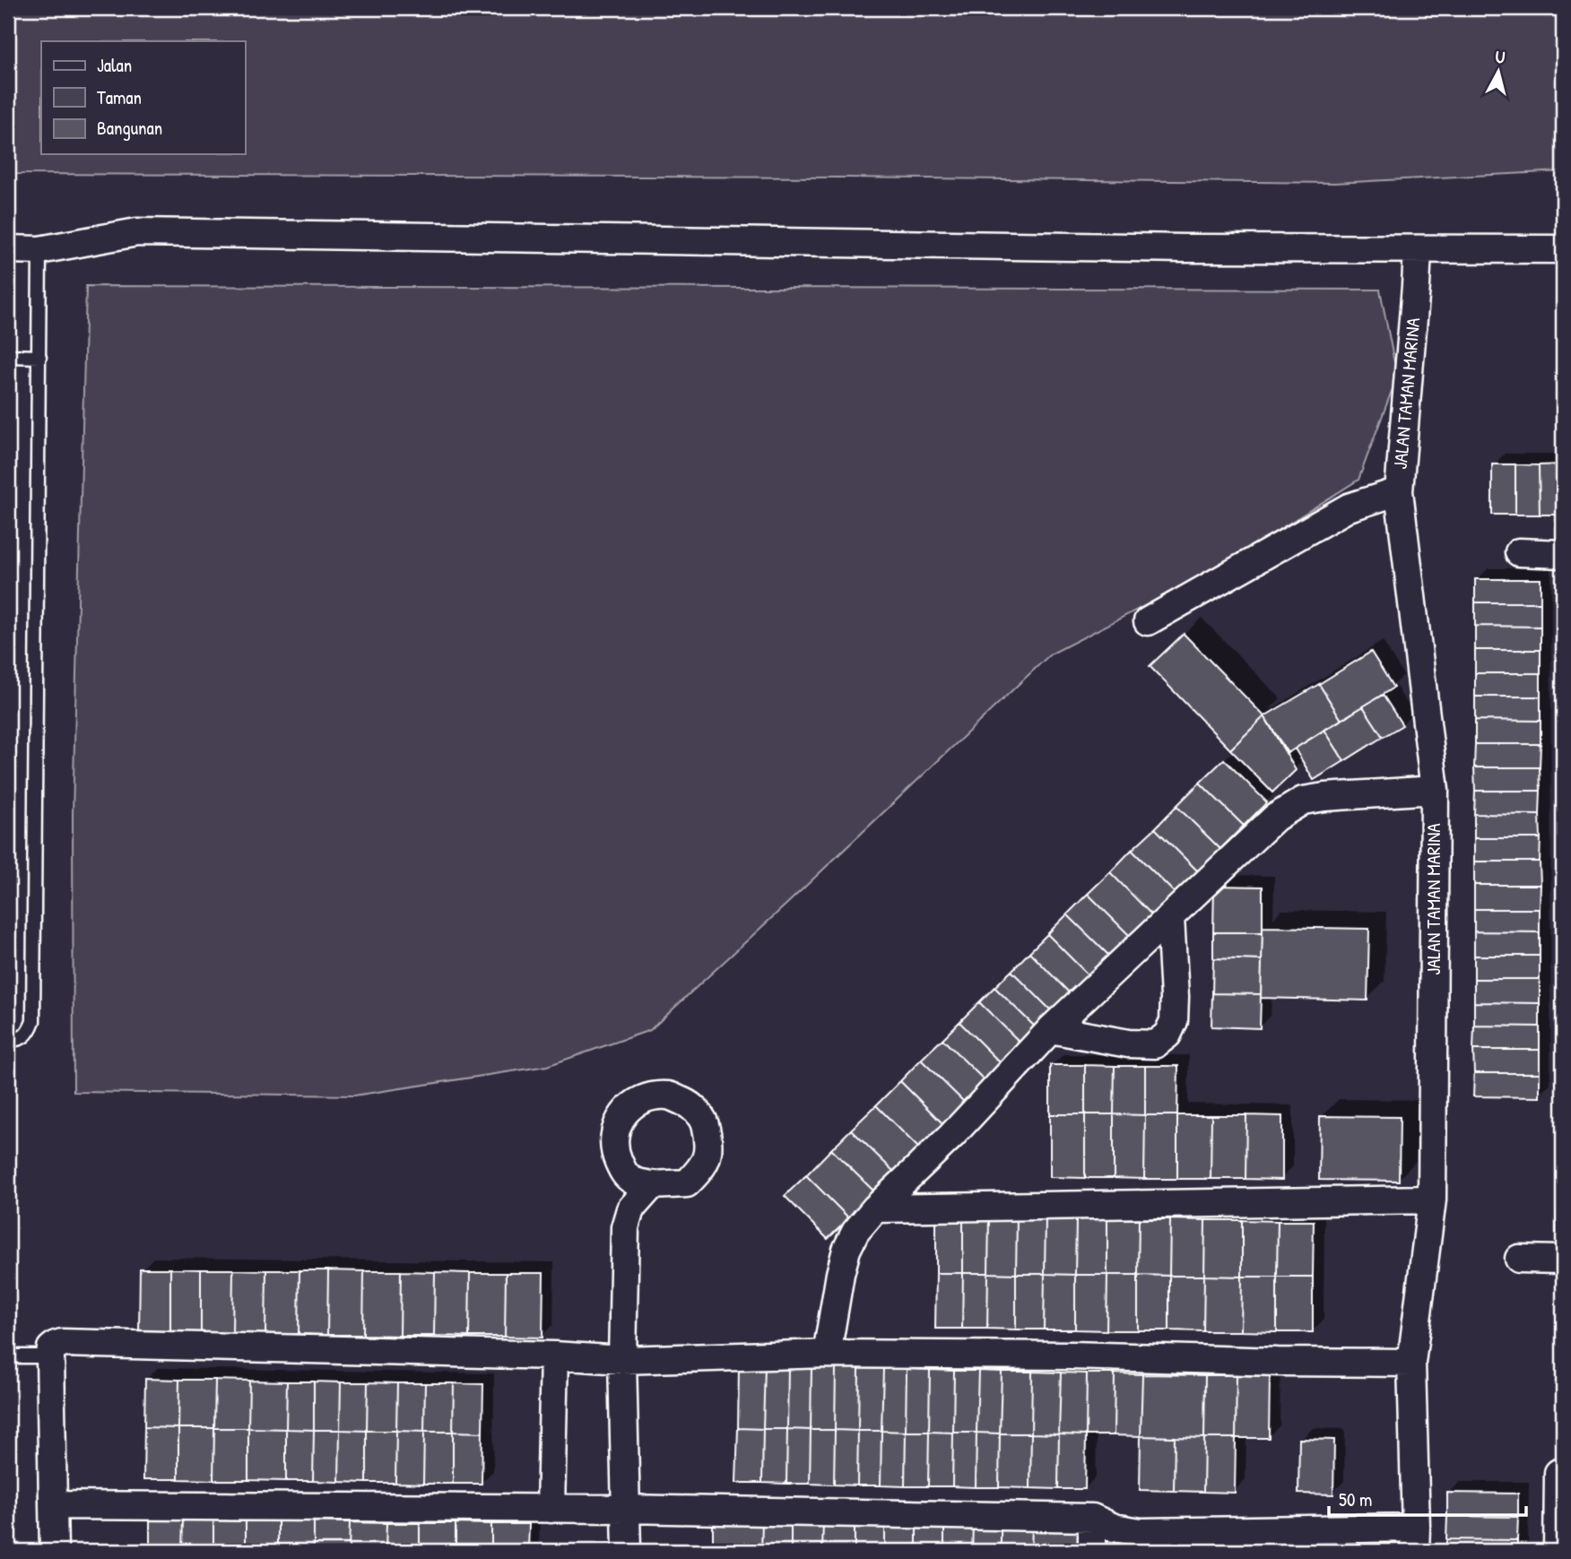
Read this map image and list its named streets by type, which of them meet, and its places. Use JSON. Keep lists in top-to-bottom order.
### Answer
{
  "streets": {
    "street": ["JALAN TAMAN MARINA"]
  },
  "legend": ["Jalan", "Taman", "Bangunan"],
  "scale_bar": "50 m",
  "north": "top"
}
